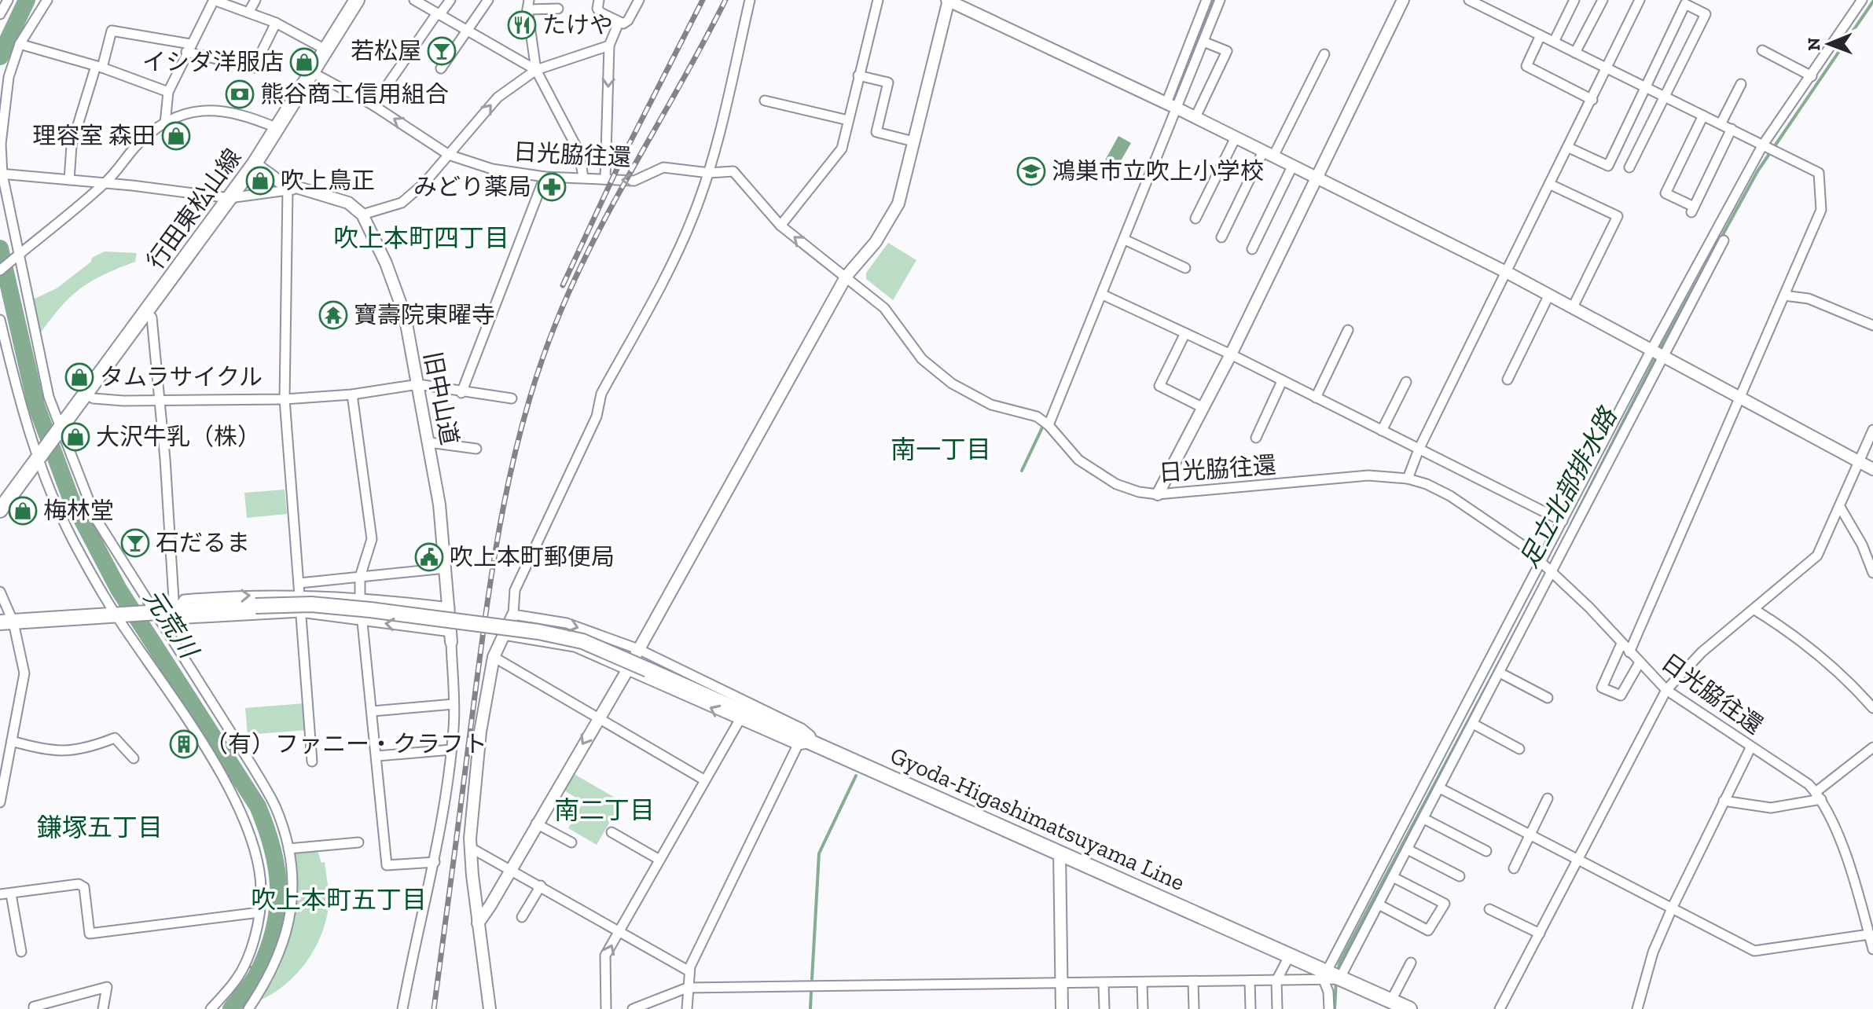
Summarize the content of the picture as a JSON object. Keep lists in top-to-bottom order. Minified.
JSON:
{"streets":{"main road":["行田東松山線","Gyoda-Higashimatsuyama Line"],"street":["日光脇往還","旧中山道"]},"crossings":[["日光脇往還","行田東松山線"]],"districts":["吹上本町四丁目","南一丁目","南二丁目","鎌塚五丁目","吹上本町五丁目"],"water":["足立北部排水路","元荒川"],"places":{"restaurant":["たけや"],"bar":["若松屋","石だるま"],"shop":["イシダ洋服店","理容室 森田","吹上鳥正","タムラサイクル","大沢牛乳（株）","梅林堂"],"bank":["熊谷商工信用組合"],"school or university":["鴻巣市立吹上小学校"],"pharmacy":["みどり薬局"],"temple":["寶壽院東曜寺"],"public building":["吹上本町郵便局"],"building":["（有）ファニー・クラフト"]},"north":"left"}
